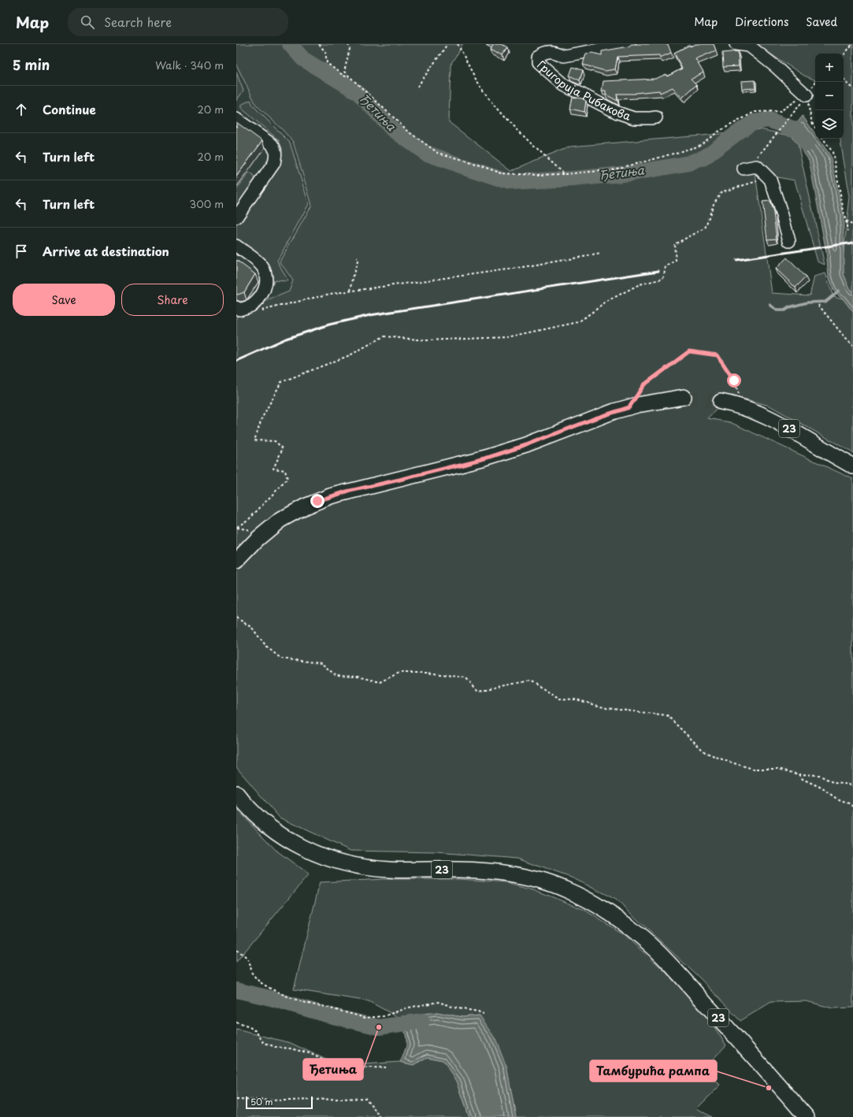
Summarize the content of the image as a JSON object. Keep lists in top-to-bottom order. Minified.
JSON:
{"streets":{"main road":["23"],"street":["Григорија Рибакова"]},"water":["Ђетиња"],"places":["Ђетиња","Тамбурића рампа"],"scale_bar":"50 m","page":{"header":"Map","search":"Search here","nav":["Map","Directions","Saved"],"heading":["5 min","Walk · 340 m"],"map_buttons":["+","−"],"list":[["Continue","20 m"],["Turn left","20 m"],["Turn left","300 m"],"Arrive at destination"],"buttons":["Save","Share"],"scale":"50 m"}}
